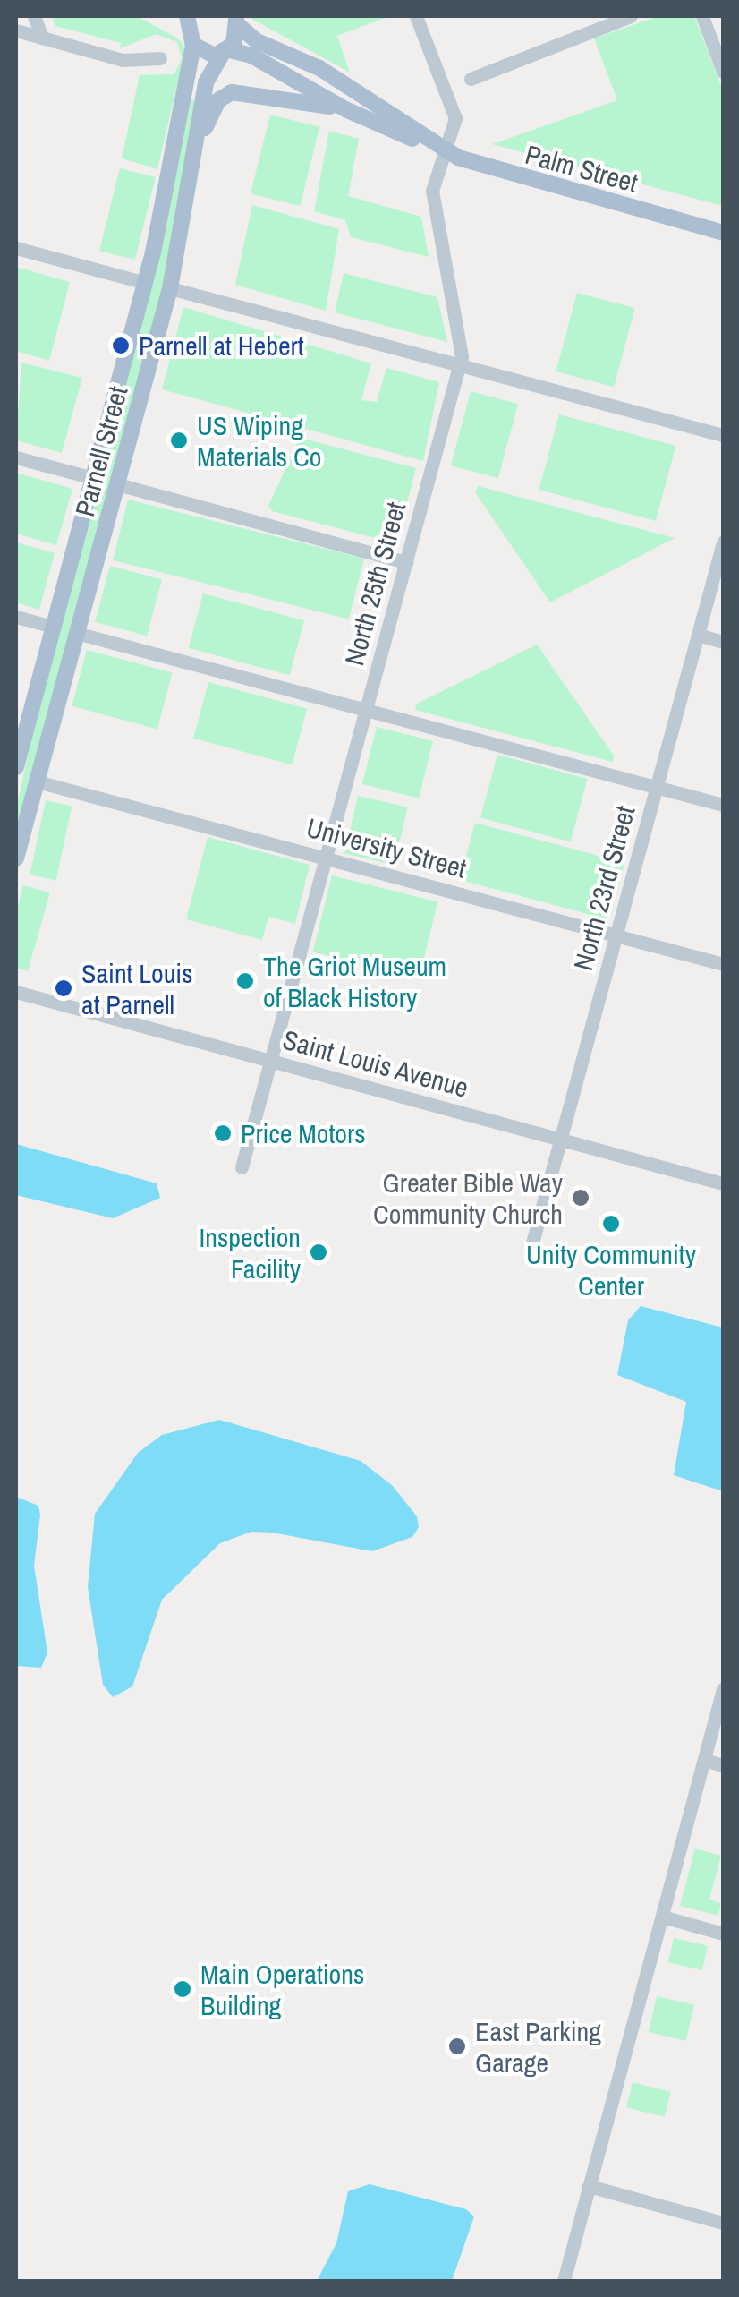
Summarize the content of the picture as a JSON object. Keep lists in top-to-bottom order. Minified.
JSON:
{"streets":{"main road":["Palm Street","Parnell Street"],"street":["North 25th Street","University Street","North 23rd Street","Saint Louis Avenue"]},"crossings":[["Palm Street","North 25th Street"],["Parnell Street","University Street"],["North 25th Street","University Street"],["North 25th Street","Saint Louis Avenue"],["University Street","North 23rd Street"],["North 23rd Street","Saint Louis Avenue"]],"places":["Parnell at Hebert","US Wiping Materials Co","The Griot Museum of Black History","Saint Louis at Parnell","Price Motors","Greater Bible Way Community Church","Unity Community Center","Inspection Facility","Main Operations Building","East Parking Garage"]}
